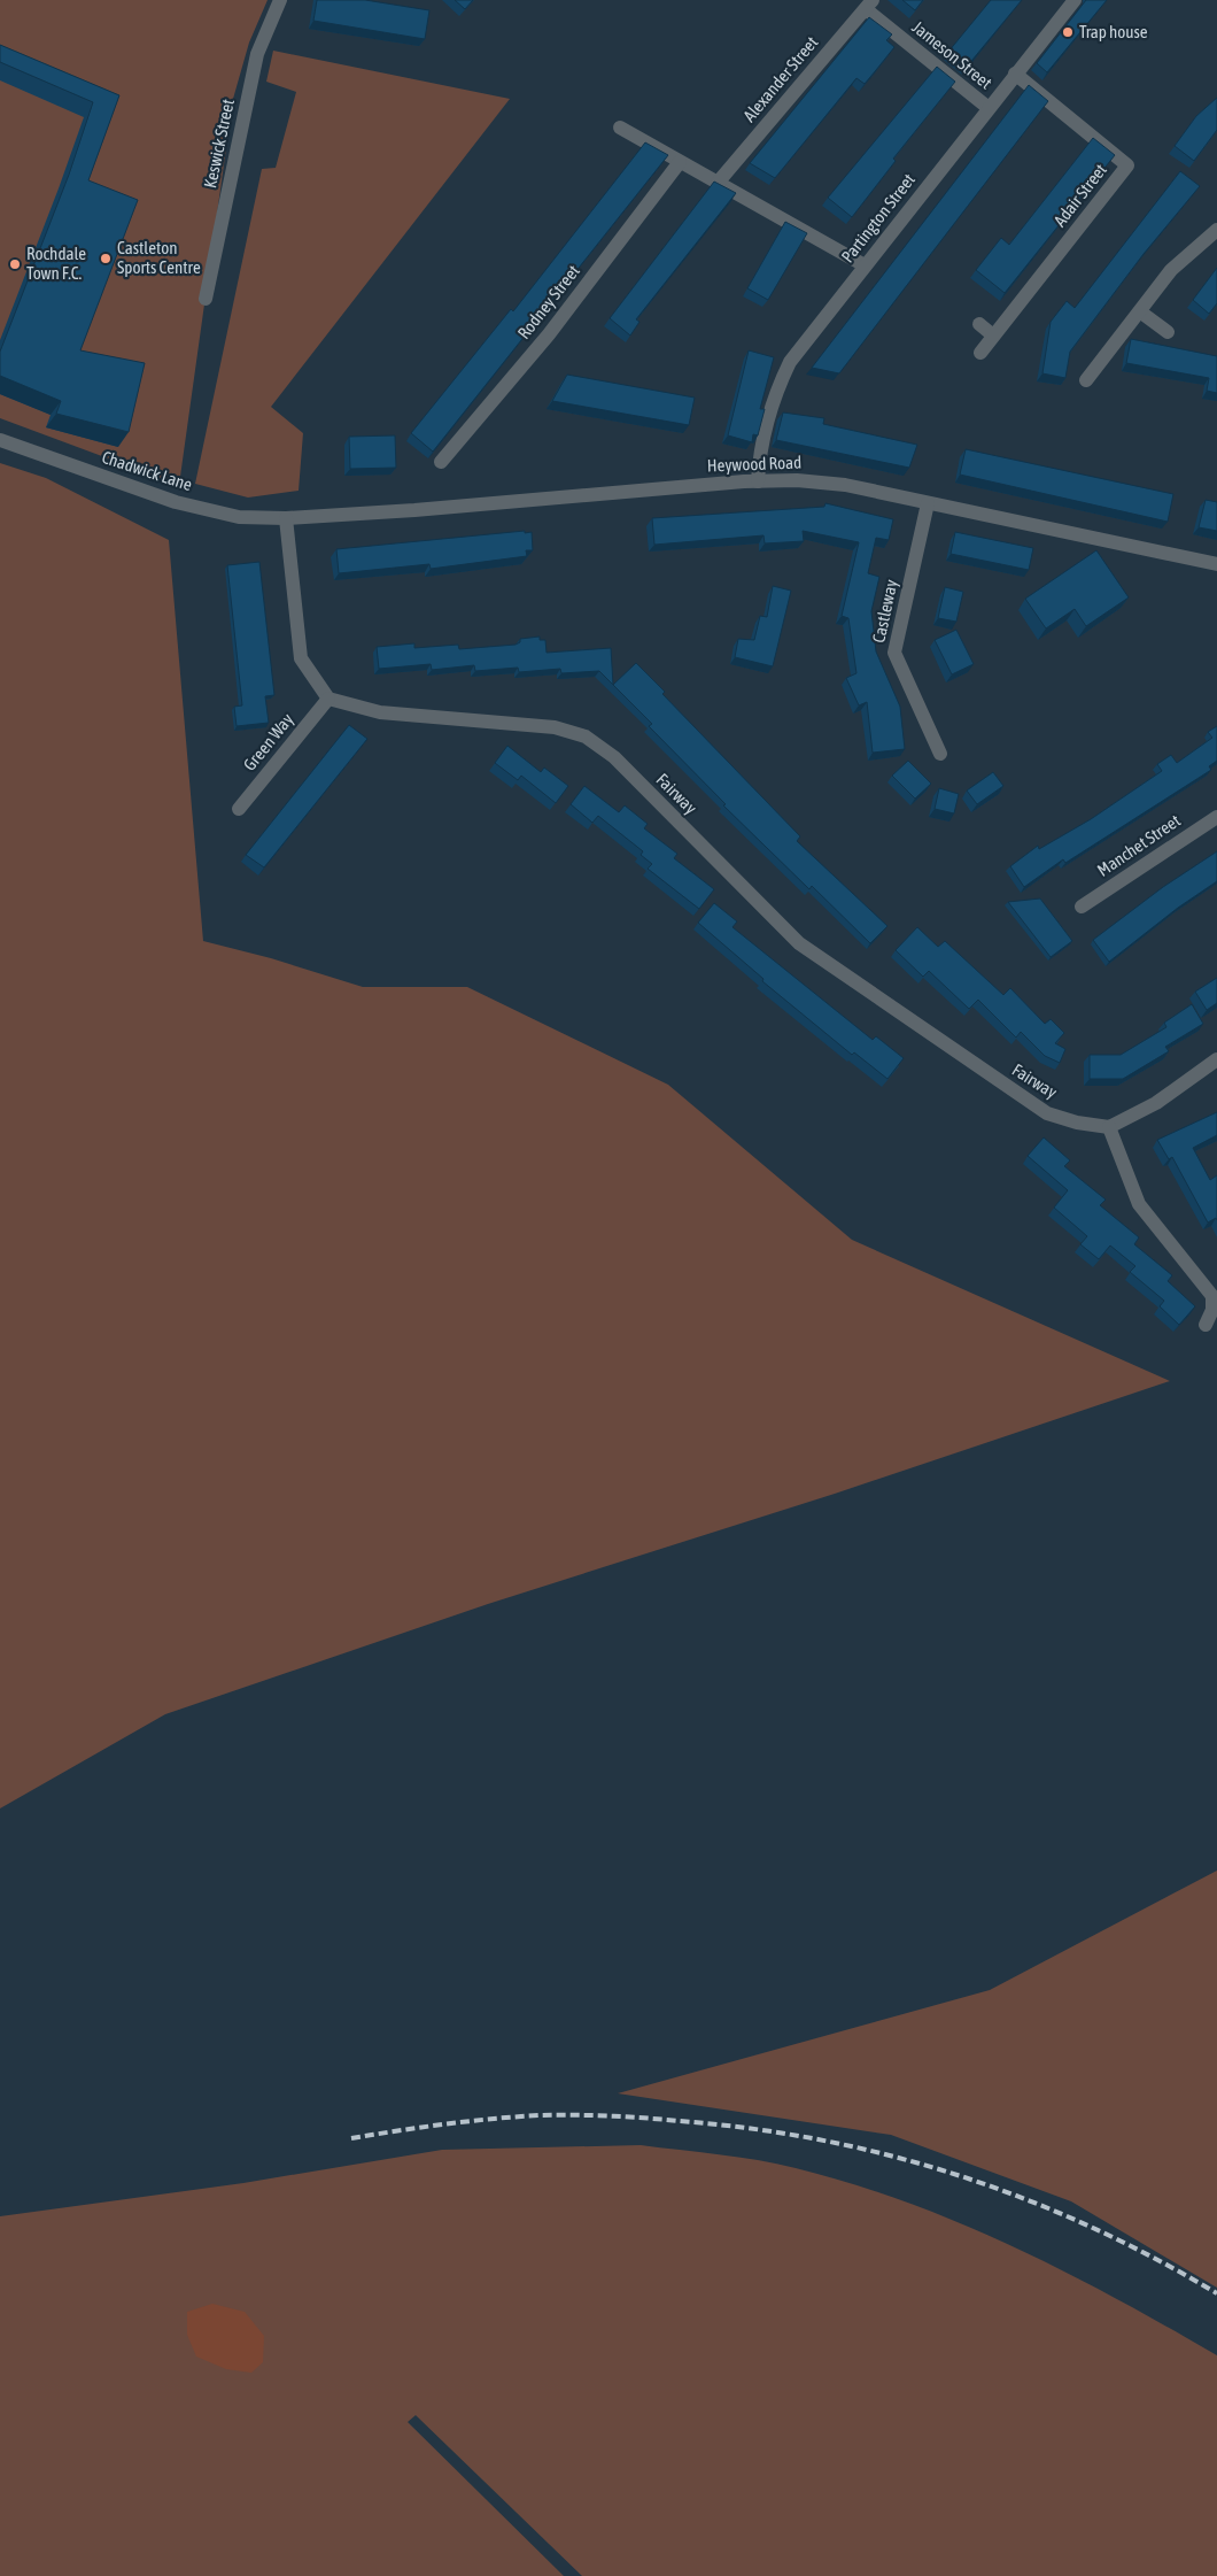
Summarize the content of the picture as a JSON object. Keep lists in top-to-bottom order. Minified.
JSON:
{"streets":{"street":["Jameson Street","Alexander Street","Keswick Street","Adair Street","Partington Street","Rodney Street","Heywood Road","Chadwick Lane","Castleway","Green Way","Fairway","Manchet Street"]},"crossings":[["Jameson Street","Alexander Street"],["Jameson Street","Partington Street"],["Adair Street","Partington Street"],["Partington Street","Heywood Road"],["Heywood Road","Chadwick Lane"],["Heywood Road","Castleway"],["Green Way","Fairway"]],"places":["Trap house","Castleton Sports Centre","Rochdale Town F.C."]}
